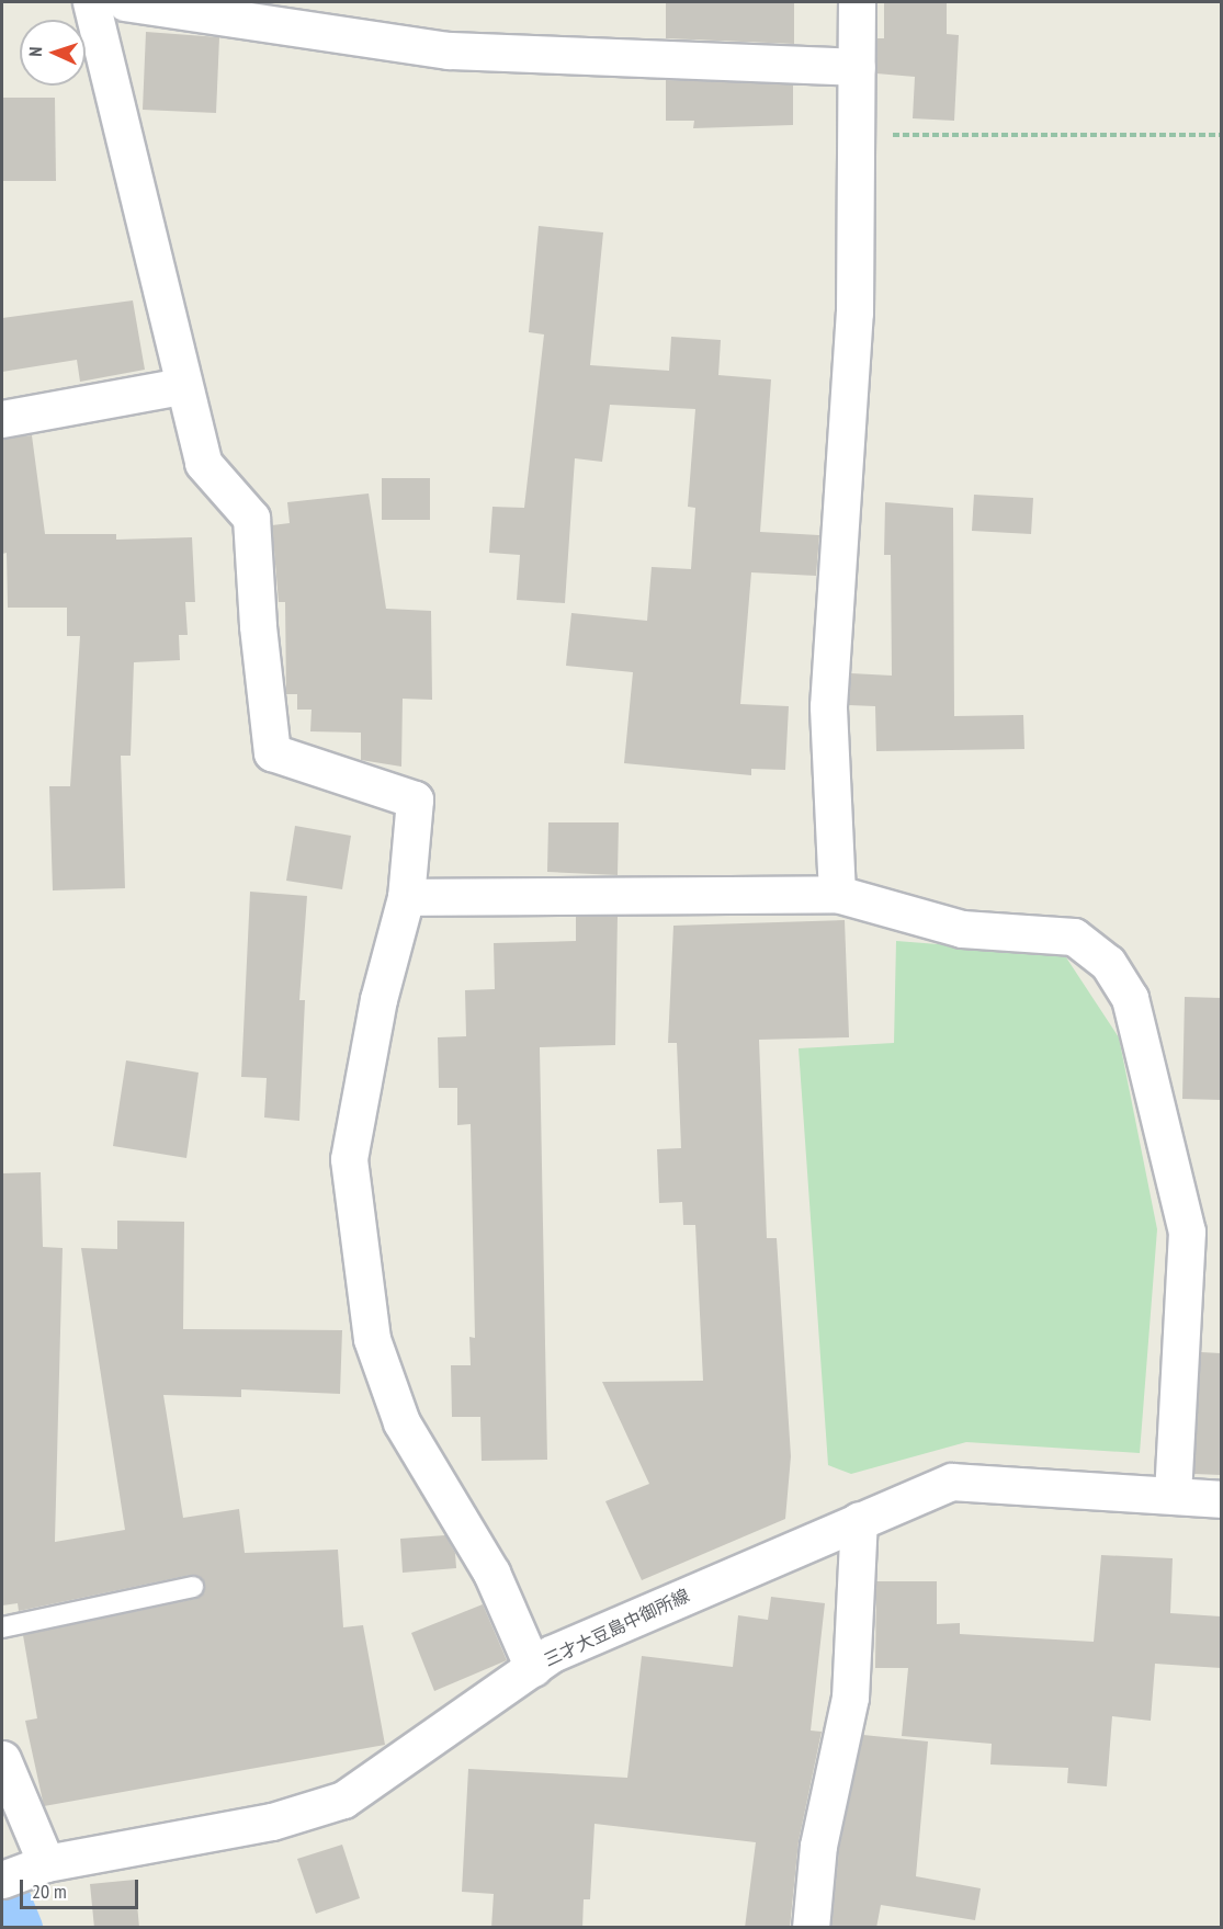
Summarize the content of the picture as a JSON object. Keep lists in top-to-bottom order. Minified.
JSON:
{"streets":{"street":["三才大豆島中御所線"]},"scale_bar":"20 m","north":"left"}
